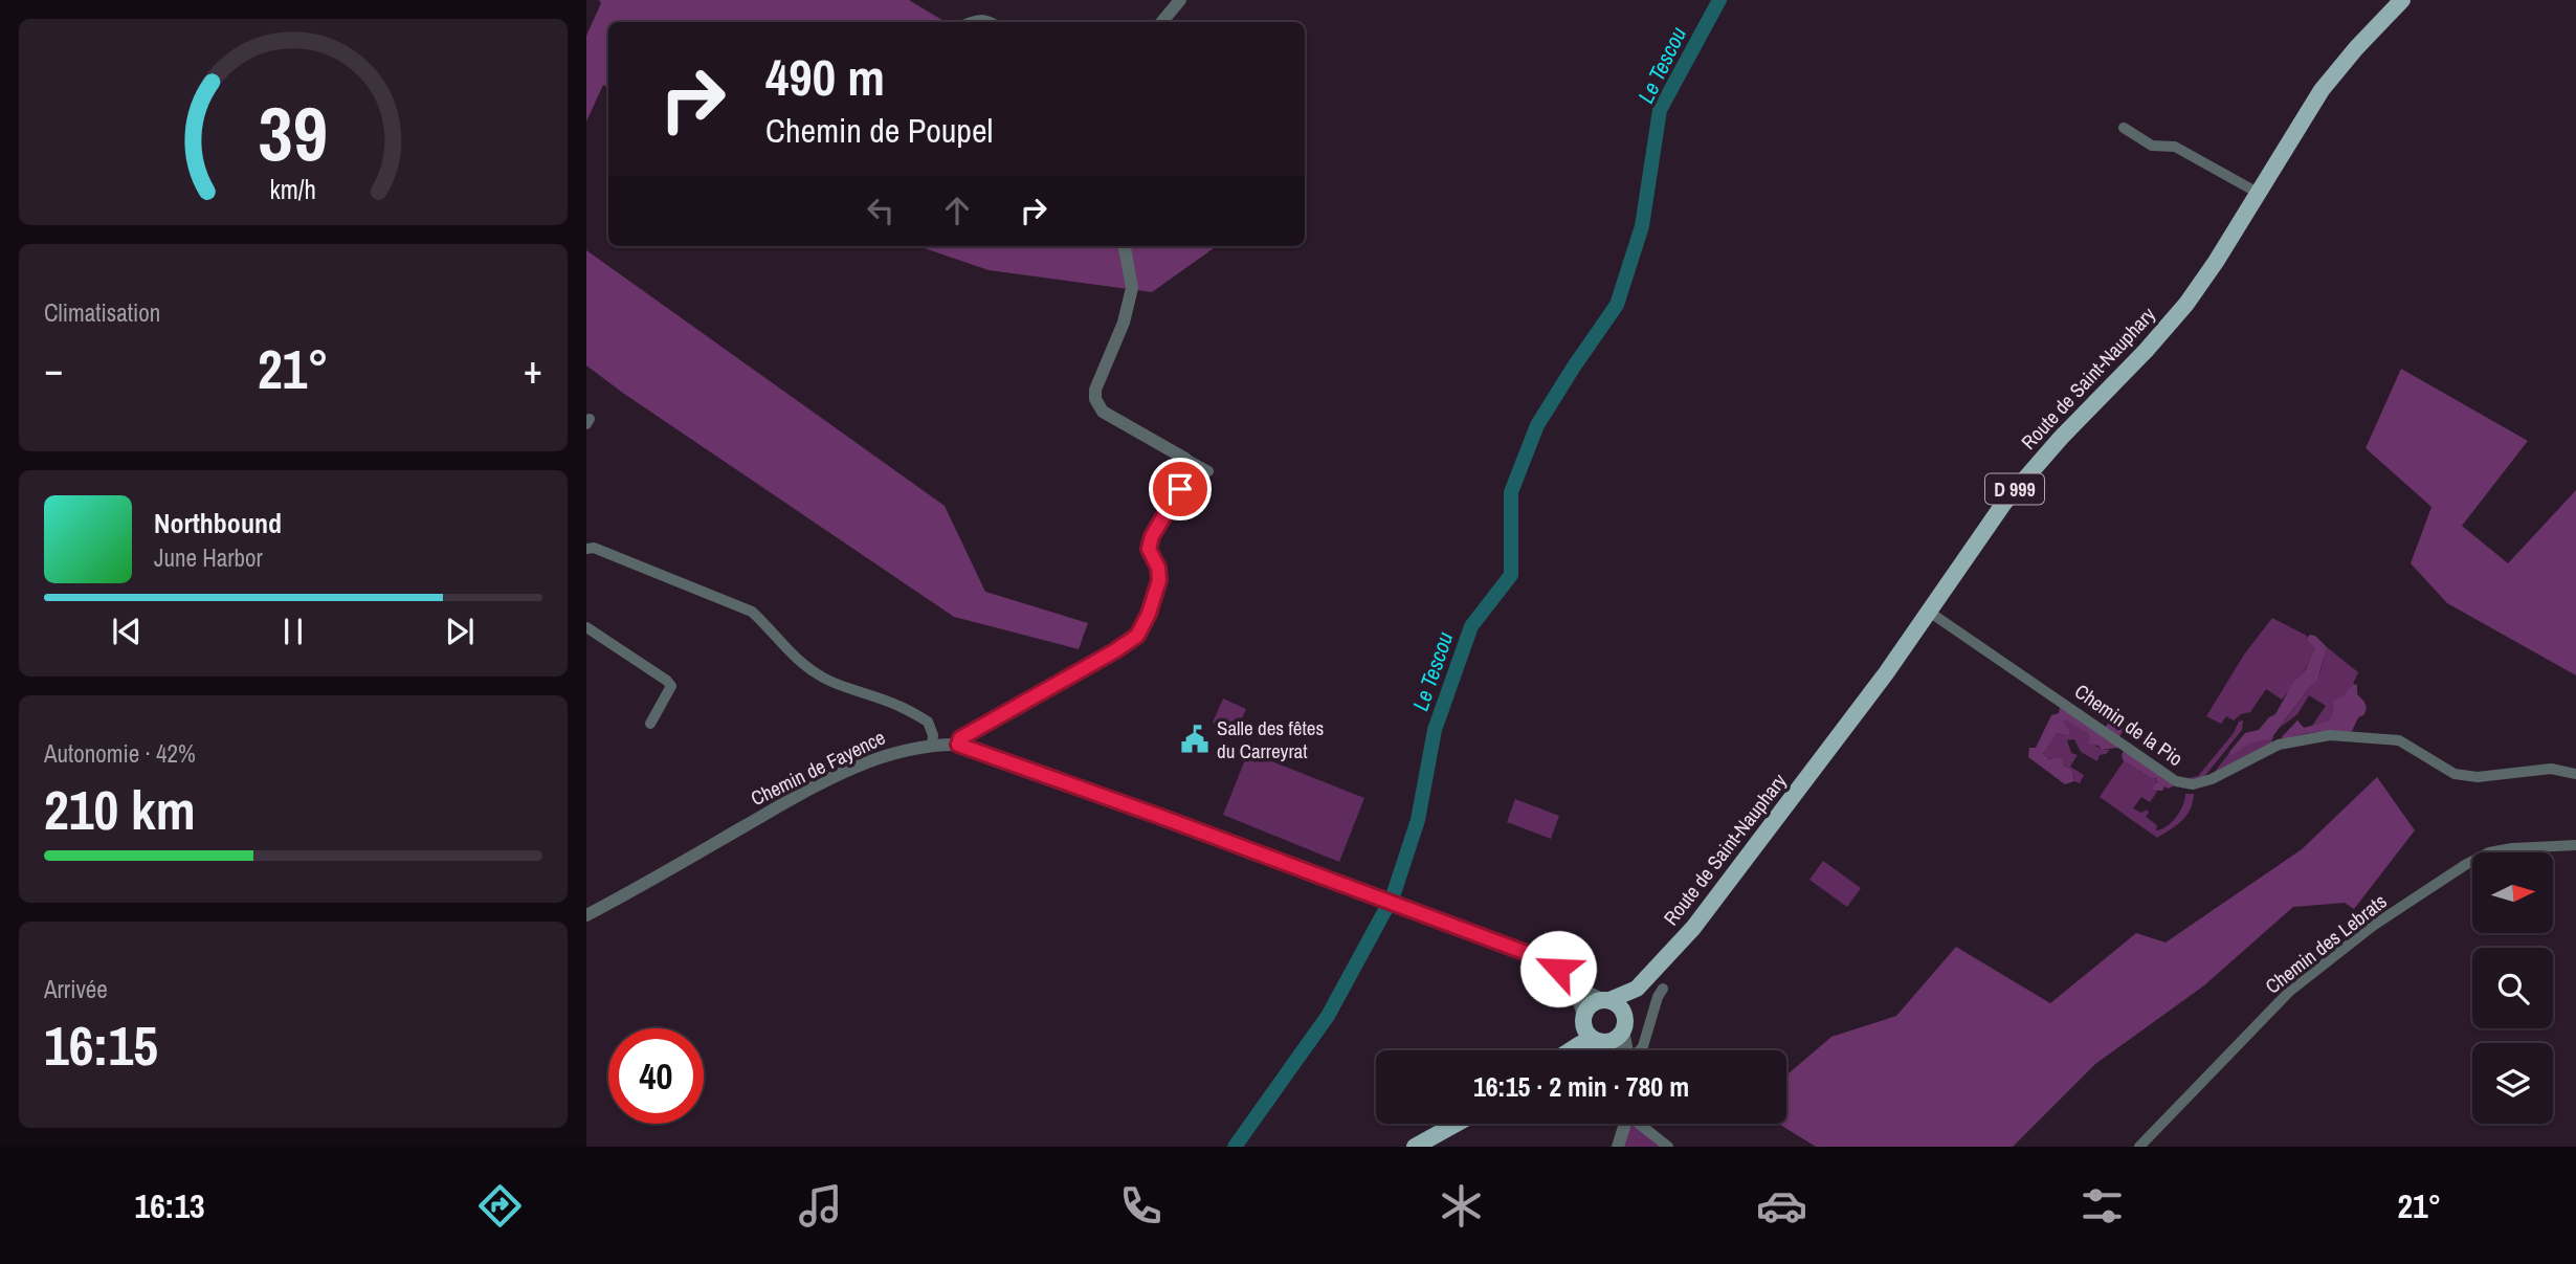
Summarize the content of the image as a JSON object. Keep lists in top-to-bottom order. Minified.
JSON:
{"streets":{"main road":["Route de Saint-Nauphary","D 999"],"street":["Chemin de la Pio","Chemin de Fayence","Chemin des Lebrats"]},"crossings":[["Route de Saint-Nauphary","Chemin de la Pio"],["Route de Saint-Nauphary","Chemin de Fayence"]],"water":["Le Tescou"],"places":{"public building":["Salle des fêtes du Carreyrat"]},"north":"right","page":{"turn":["490 m","Chemin de Poupel"],"tile":["Climatisation",["Autonomie · 42%","210 km"],["Arrivée","16:15"]],"heat":["−","21°","+"],"song":["Northbound","June Harbor"],"limit":"40","trip":"16:15 · 2 min · 780 m","tabs":["16:13","21°"],"gauge":["39","km/h"]}}
